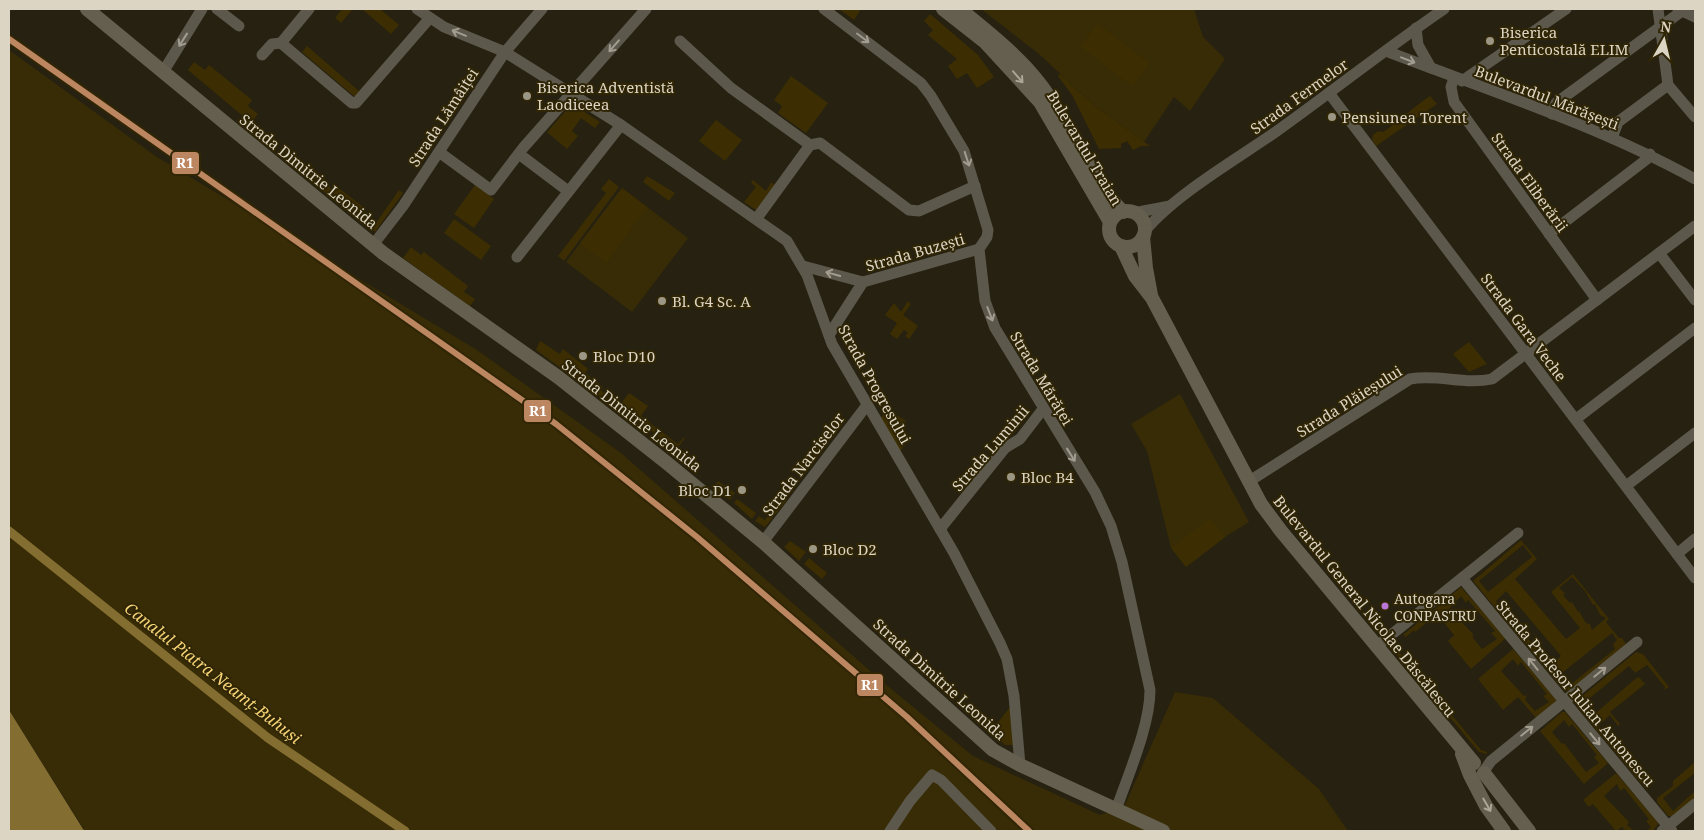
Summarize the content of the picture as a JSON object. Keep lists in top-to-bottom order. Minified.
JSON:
{"streets":{"main road":["Bulevardul Traian","Strada Dimitrie Leonida","Bulevardul General Nicolae Dăscălescu"],"street":["Strada Fermelor","Bulevardul Mărășești","Strada Lămâiței","Strada Eliberării","Strada Buzești","Strada Gara Veche","Strada Mărăței","Strada Progresului","Strada Plăieșului","Strada Luminii","Strada Narciselor","Strada Profesor Iulian Antonescu"]},"crossings":[["Strada Fermelor","Bulevardul Mărășești"],["Strada Fermelor","Bulevardul Traian"],["Strada Fermelor","Strada Gara Veche"],["Strada Fermelor","Bulevardul General Nicolae Dăscălescu"],["Bulevardul Mărășești","Strada Eliberării"],["Strada Lămâiței","Strada Dimitrie Leonida"],["Strada Lămâiței","Strada Progresului"],["Bulevardul Traian","Bulevardul General Nicolae Dăscălescu"],["Strada Dimitrie Leonida","Strada Mărăței"],["Strada Dimitrie Leonida","Strada Progresului"],["Strada Dimitrie Leonida","Strada Narciselor"],["Strada Eliberării","Strada Plăieșului"],["Strada Buzești","Strada Mărăței"],["Strada Buzești","Strada Progresului"],["Strada Gara Veche","Strada Plăieșului"],["Strada Mărăței","Strada Luminii"],["Strada Progresului","Strada Luminii"],["Strada Progresului","Strada Narciselor"],["Strada Plăieșului","Bulevardul General Nicolae Dăscălescu"]],"one_way":["Strada Mărăței"],"water":["Canalul Piatra Neamț-Buhuși"],"places":["Biserica Penticostală ELIM","Biserica Adventistă Laodiceea","Pensiunea Torent","Bl. G4 Sc. A","Bloc D10","Bloc B4","Bloc D1","Bloc D2","Autogara CONPASTRU"],"lines":["transit line R1"],"north":"top"}
